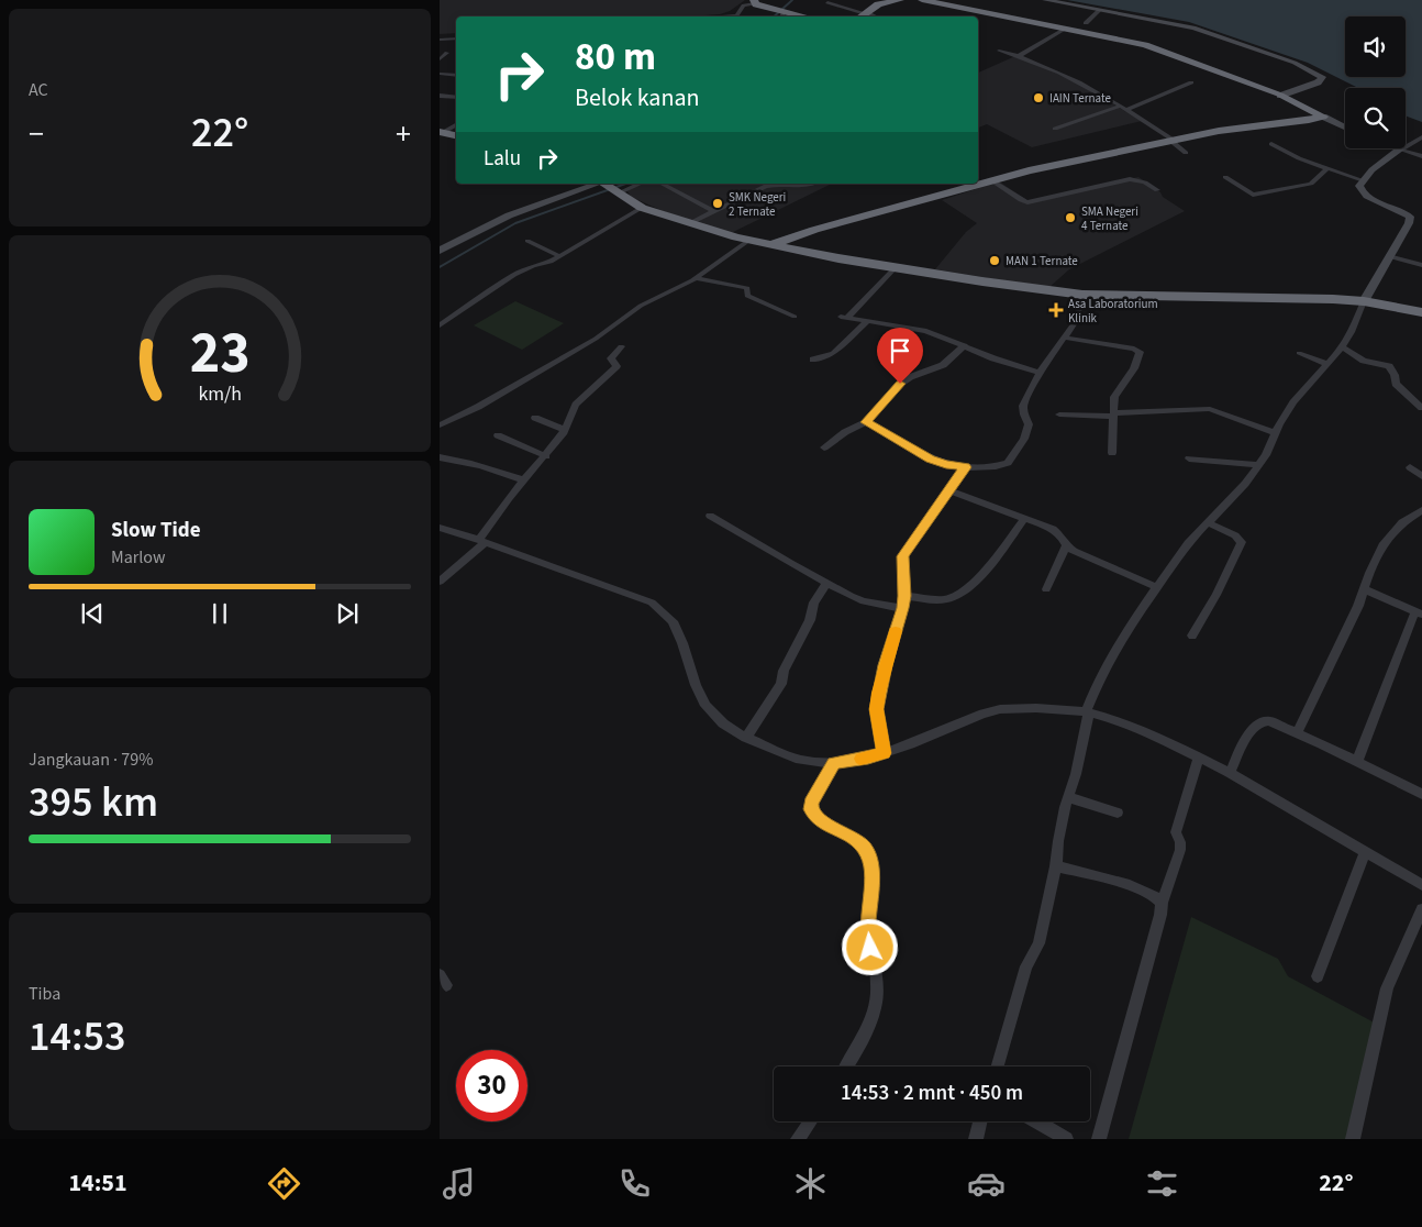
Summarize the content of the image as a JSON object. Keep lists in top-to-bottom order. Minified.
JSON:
{"places":{"other":["IAIN Ternate","SMK Negeri 2 Ternate","SMA Negeri 4 Ternate","MAN 1 Ternate"],"health":["Asa Laboratorium Klinik"]},"page":{"tile":["AC",["Jangkauan · 79%","395 km"],["Tiba","14:53"]],"turn":["80 m","Belok kanan"],"heat":["−","22°","+"],"then":"Lalu","song":["Slow Tide","Marlow"],"limit":"30","trip":"14:53 · 2 mnt · 450 m","tabs":["14:51","22°"],"gauge":["23","km/h"]}}
